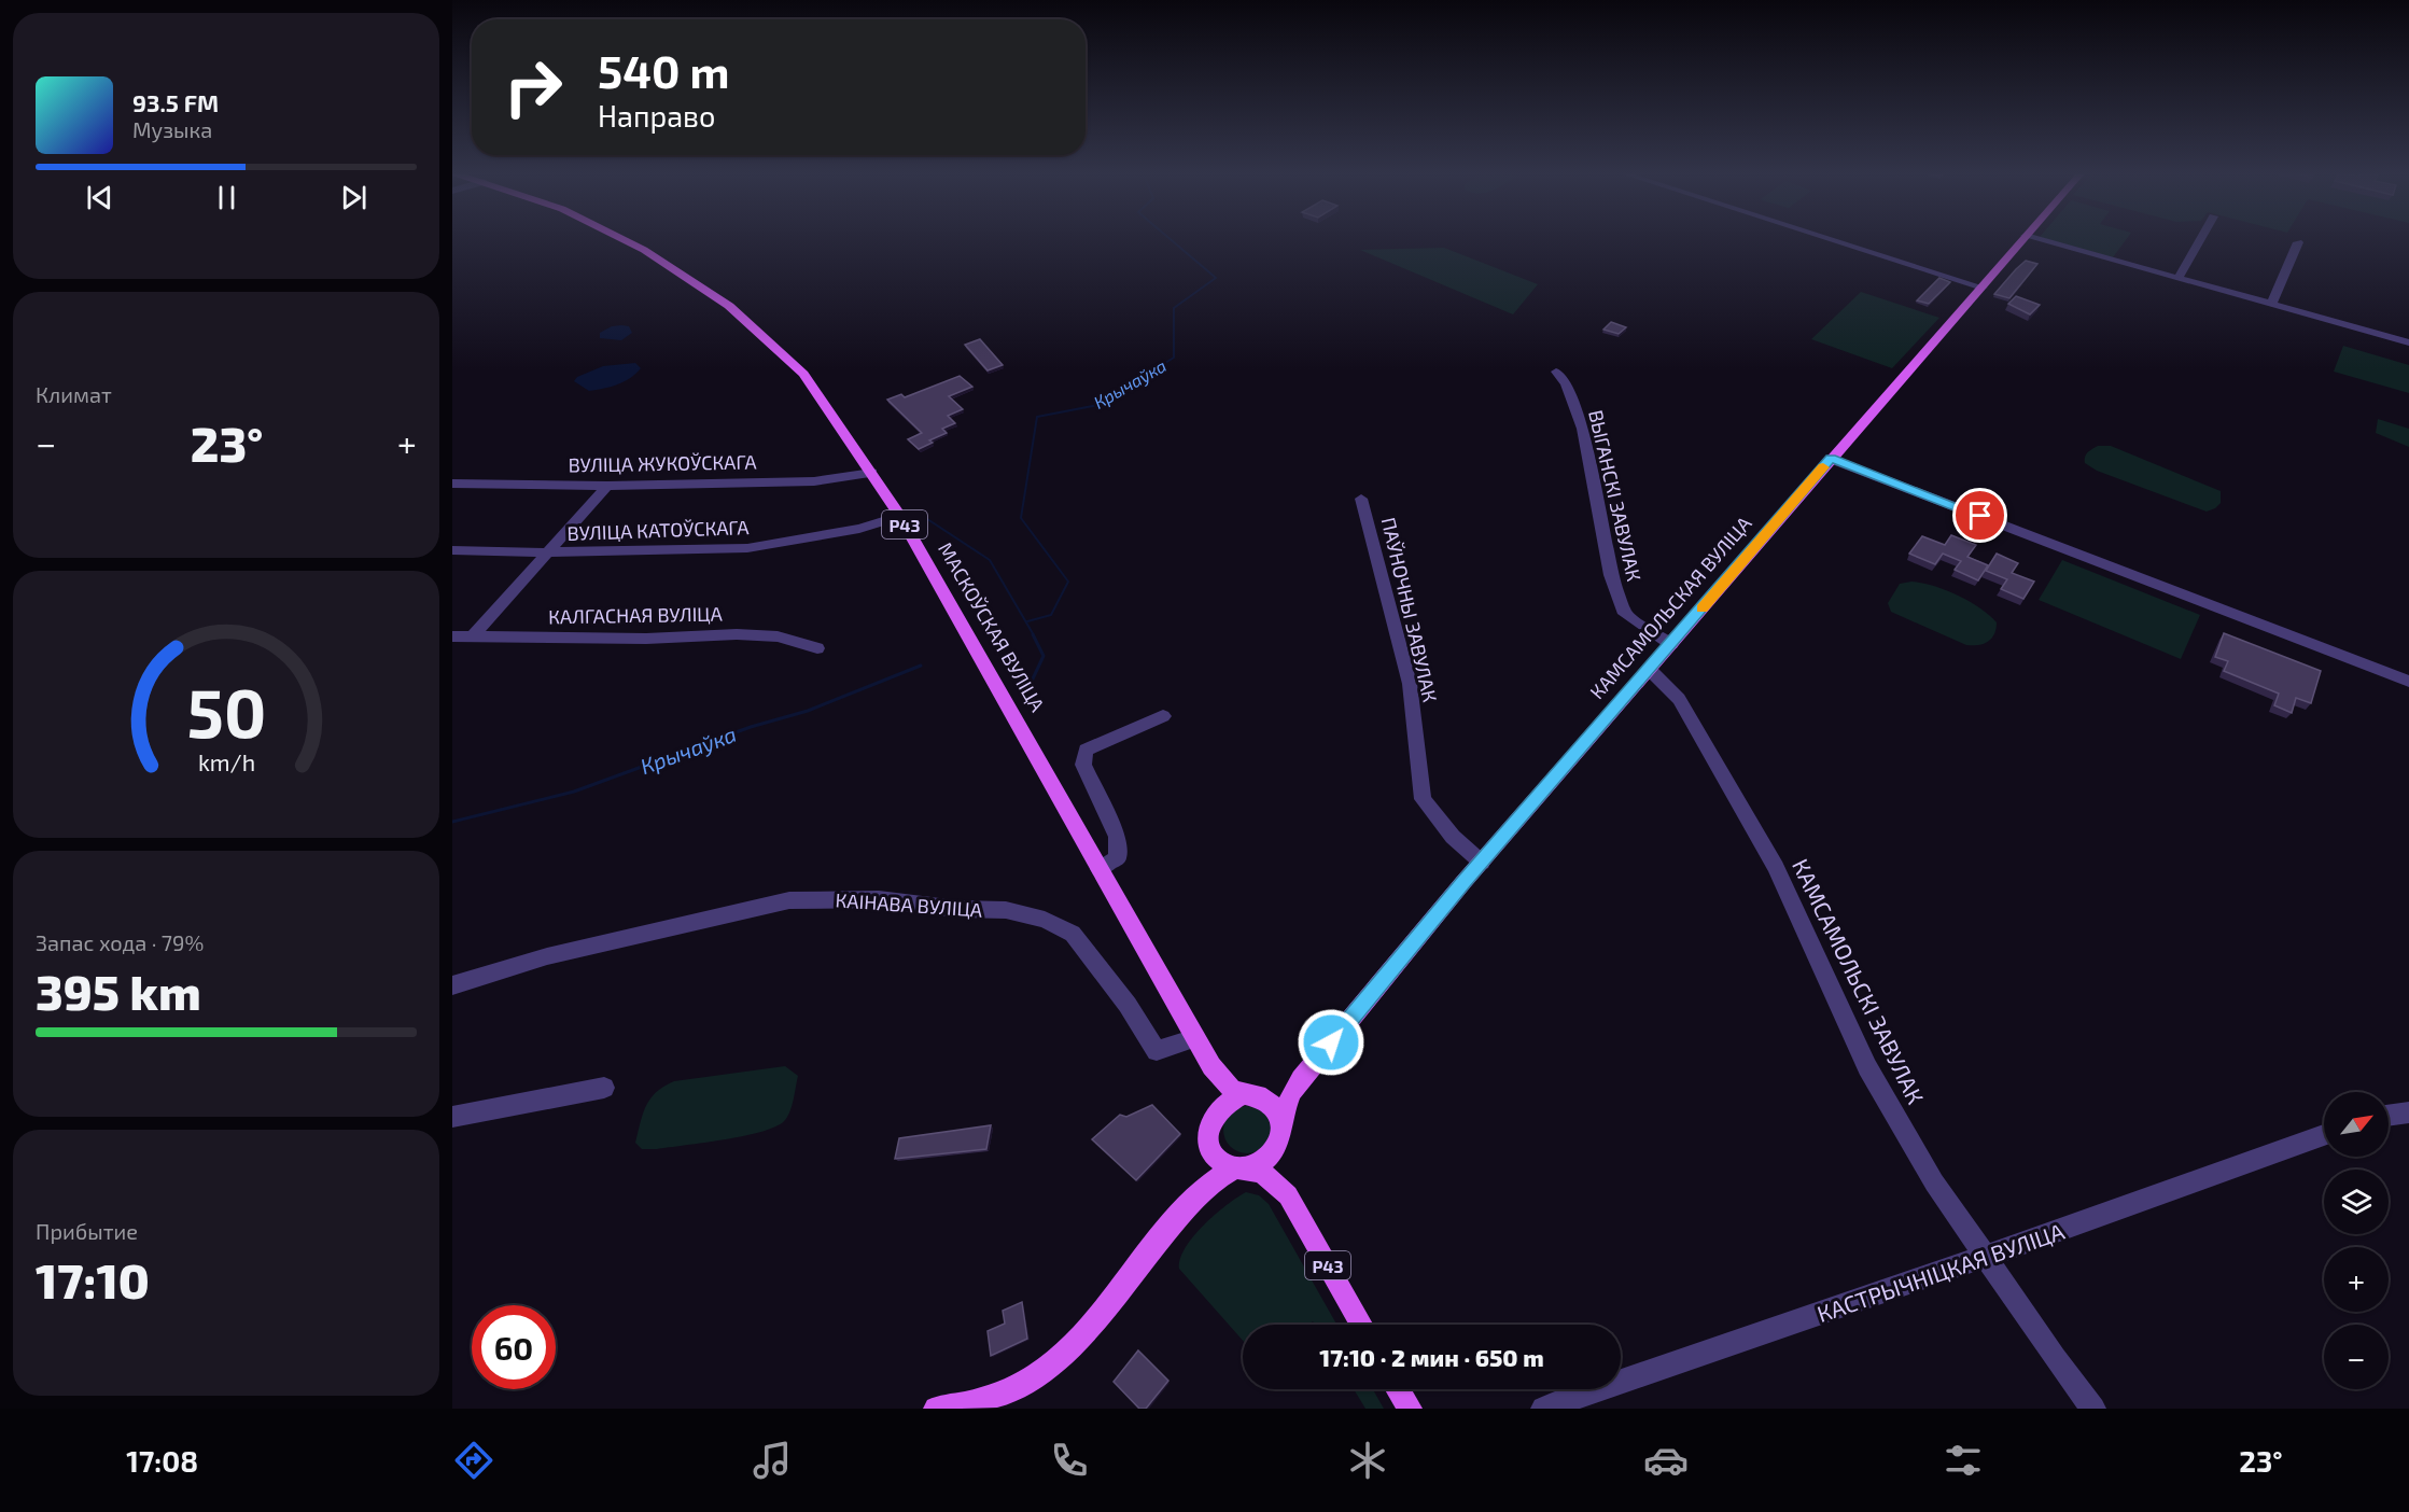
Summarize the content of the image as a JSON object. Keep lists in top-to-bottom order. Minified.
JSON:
{"streets":{"main road":["Р43","КАМСАМОЛЬСКАЯ ВУЛІЦА","МАСКОЎСКАЯ ВУЛІЦА"],"street":["ВУЛІЦА ЖУКОЎСКАГА","ВЫГАНСКІ ЗАВУЛАК","ВУЛІЦА КАТОЎСКАГА","ПАЎНОЧНЫ ЗАВУЛАК","КАЛГАСНАЯ ВУЛІЦА","КАІНАВА ВУЛІЦА","КАМСАМОЛЬСКІ ЗАВУЛАК","КАСТРЫЧНІЦКАЯ ВУЛІЦА"]},"crossings":[["ВУЛІЦА ЖУКОЎСКАГА","МАСКОЎСКАЯ ВУЛІЦА"],["ВЫГАНСКІ ЗАВУЛАК","КАМСАМОЛЬСКАЯ ВУЛІЦА"],["Р43","КАМСАМОЛЬСКАЯ ВУЛІЦА"],["Р43","МАСКОЎСКАЯ ВУЛІЦА"],["ВУЛІЦА КАТОЎСКАГА","МАСКОЎСКАЯ ВУЛІЦА"],["КАМСАМОЛЬСКАЯ ВУЛІЦА","ПАЎНОЧНЫ ЗАВУЛАК"],["КАМСАМОЛЬСКАЯ ВУЛІЦА","МАСКОЎСКАЯ ВУЛІЦА"],["КАМСАМОЛЬСКАЯ ВУЛІЦА","КАМСАМОЛЬСКІ ЗАВУЛАК"],["МАСКОЎСКАЯ ВУЛІЦА","КАІНАВА ВУЛІЦА"],["КАМСАМОЛЬСКІ ЗАВУЛАК","КАСТРЫЧНІЦКАЯ ВУЛІЦА"]],"water":["Крычаўка"],"north":"top right","page":{"turn":["540 m","Направо"],"song":["93.5 FM","Музыка"],"tile":["Климат",["Запас хода · 79%","395 km"],["Прибытие","17:10"]],"heat":["−","23°","+"],"map_buttons":["+","−"],"limit":"60","trip":"17:10 · 2 мин · 650 m","tabs":["17:08","23°"],"gauge":["50","km/h"]}}
